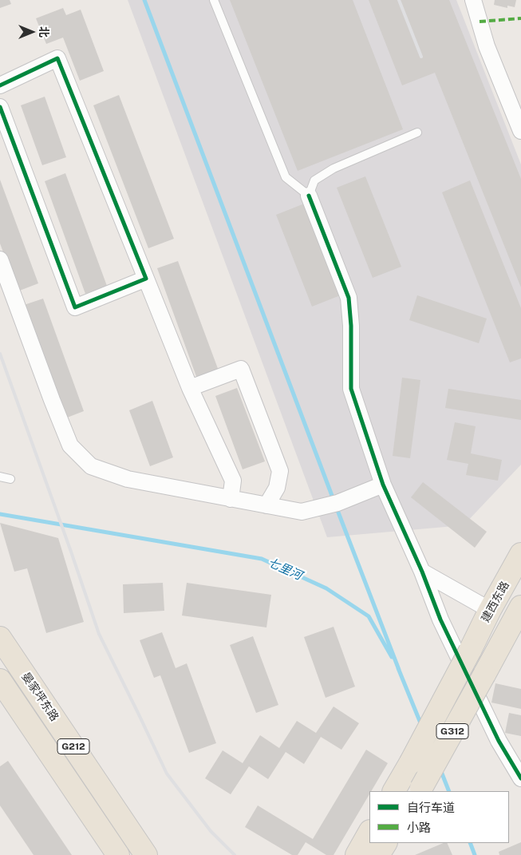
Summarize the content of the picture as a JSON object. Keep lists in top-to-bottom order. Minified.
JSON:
{"streets":{"highway":["建西东路","晏家坪东路","G312","G212"]},"water":["七里河"],"legend":["自行车道","小路"],"north":"right"}
